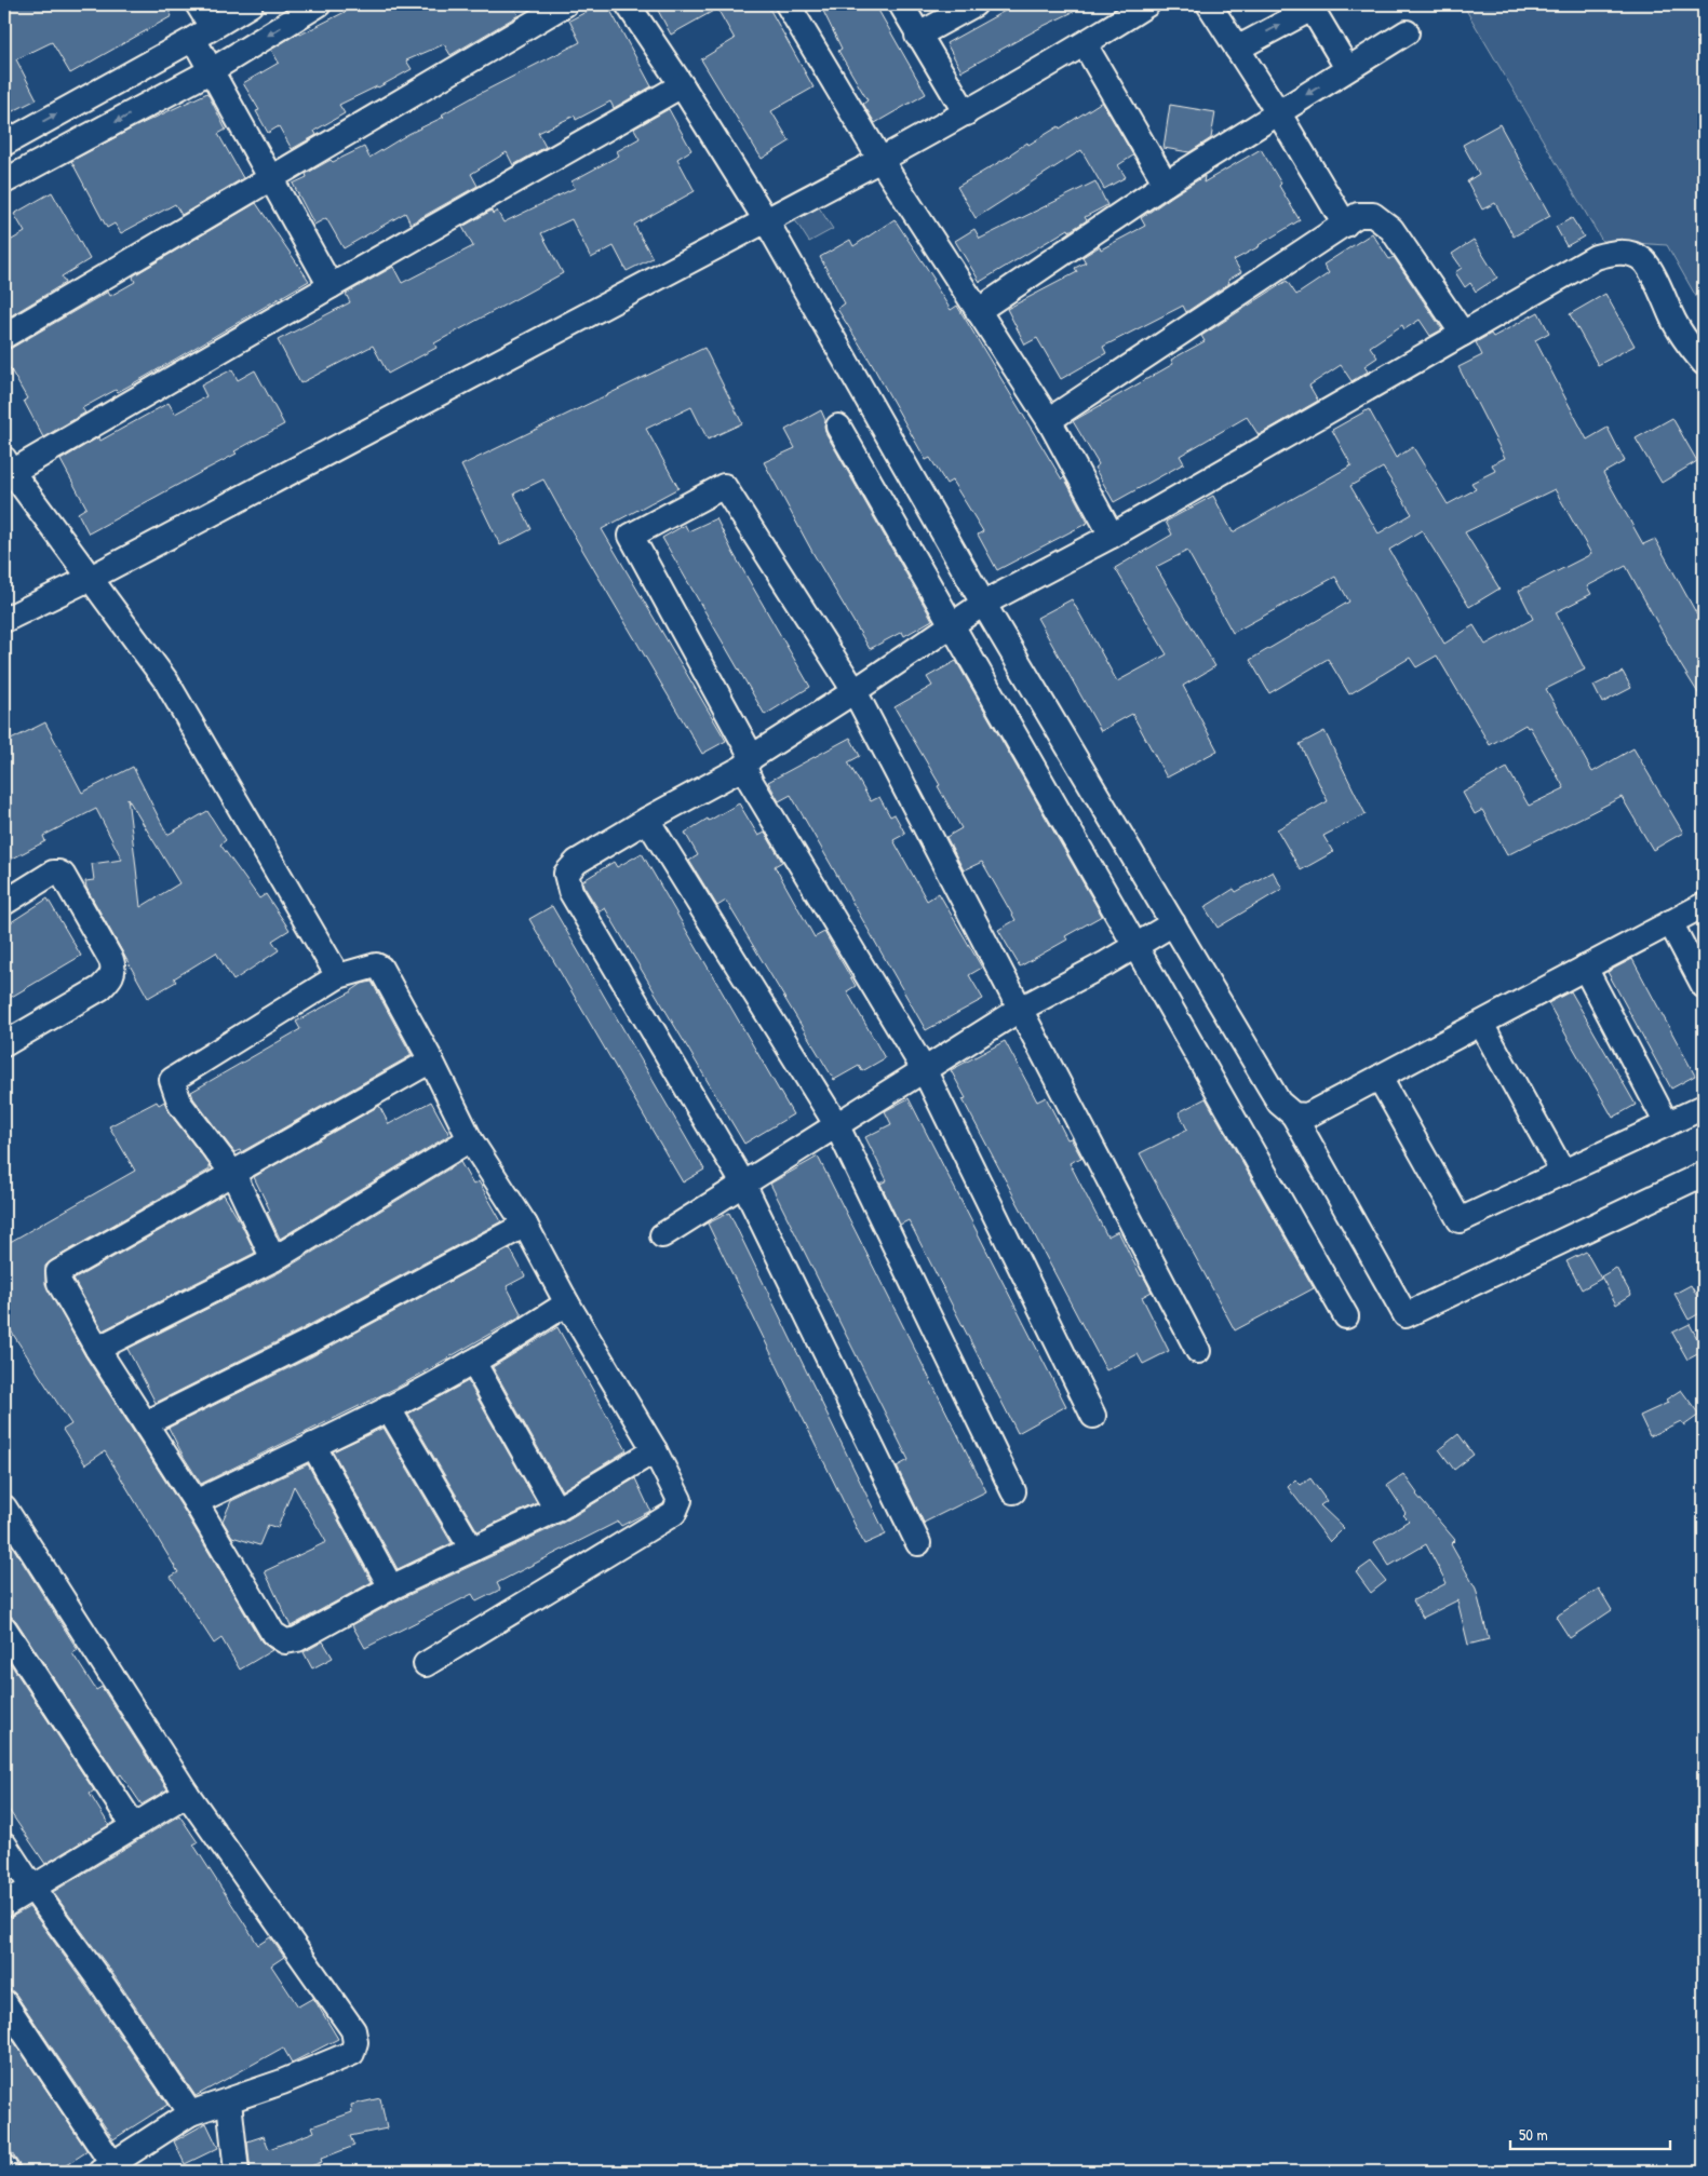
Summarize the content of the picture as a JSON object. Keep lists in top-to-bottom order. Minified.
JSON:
{"scale_bar":"50 m"}
